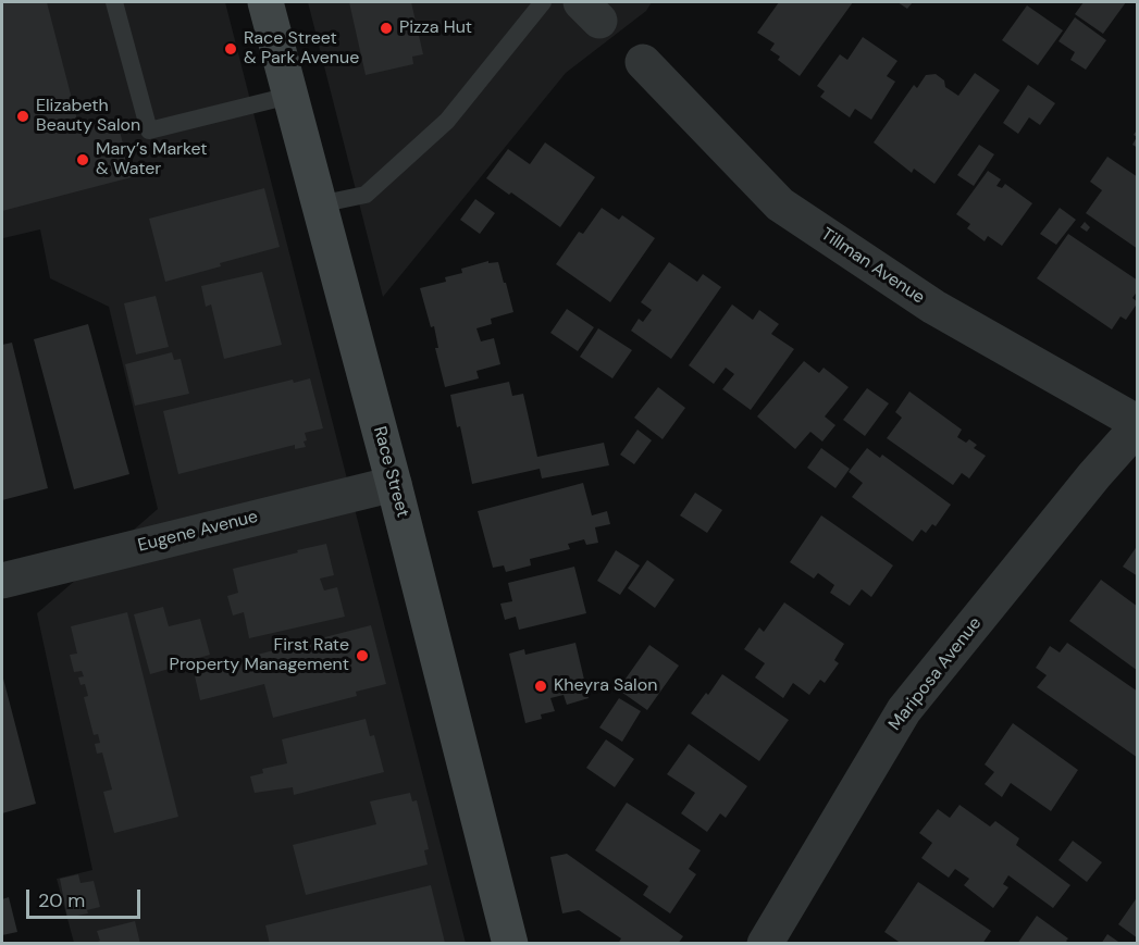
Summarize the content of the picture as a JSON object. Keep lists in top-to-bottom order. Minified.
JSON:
{"streets":{"main road":["Race Street"],"street":["Tillman Avenue","Eugene Avenue","Mariposa Avenue"]},"crossings":[["Tillman Avenue","Mariposa Avenue"],["Race Street","Eugene Avenue"]],"places":["Pizza Hut","Race Street & Park Avenue","Elizabeth Beauty Salon","Mary’s Market & Water","First Rate Property Management","Kheyra Salon"],"scale_bar":"20 m"}
